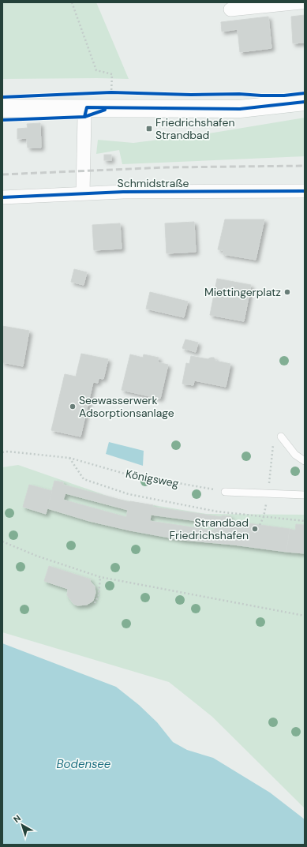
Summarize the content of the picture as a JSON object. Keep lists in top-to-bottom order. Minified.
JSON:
{"streets":{"street":["Schmidstraße"],"path":["Königsweg"]},"water":["Bodensee"],"places":{"transit":["Friedrichshafen Strandbad"],"other":["Miettingerplatz","Seewasserwerk Adsorptionsanlage","Strandbad Friedrichshafen"]},"north":"top left"}
